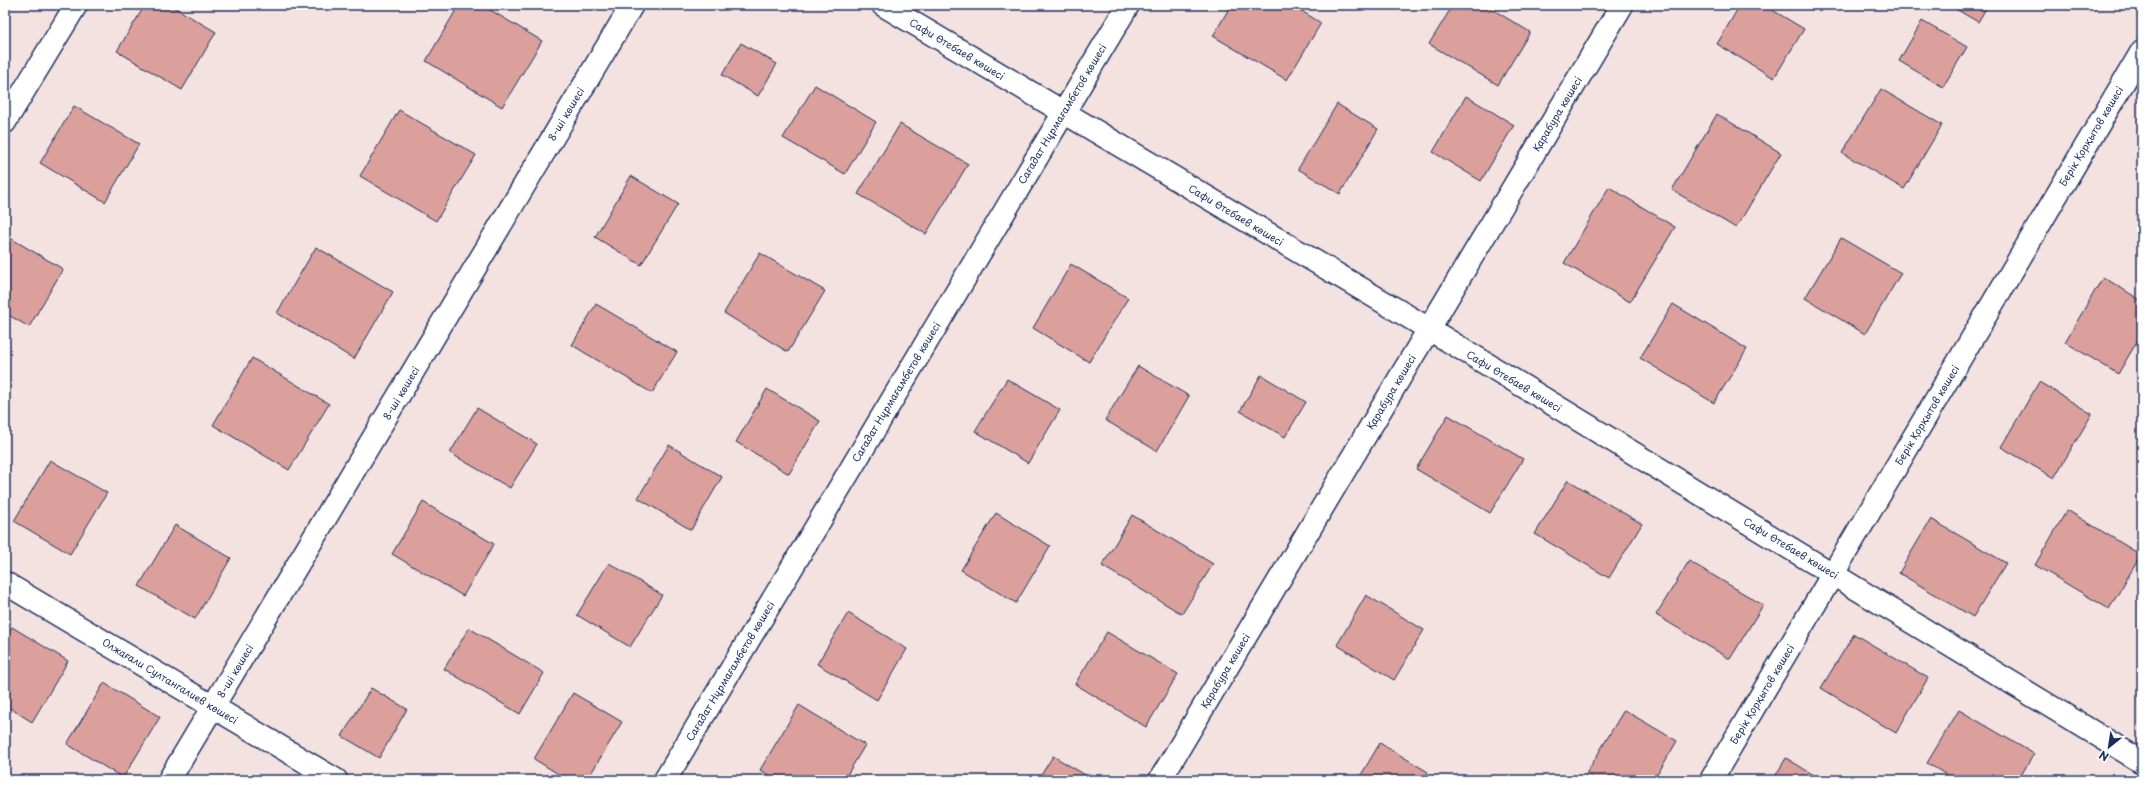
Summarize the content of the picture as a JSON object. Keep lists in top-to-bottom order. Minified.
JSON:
{"streets":{"street":["Сафи Өтебаев көшесі","8-шi көшесi","Сағадат Нұрмағамбетов көшесі","Қарабура көшесі","Берік Қорқытов көшесі","Олжағали Султангалиев көшесі"]},"crossings":[["Сафи Өтебаев көшесі","Сағадат Нұрмағамбетов көшесі"],["Сафи Өтебаев көшесі","Қарабура көшесі"],["Сафи Өтебаев көшесі","Берік Қорқытов көшесі"],["8-шi көшесi","Олжағали Султангалиев көшесі"]],"north":"bottom left"}
